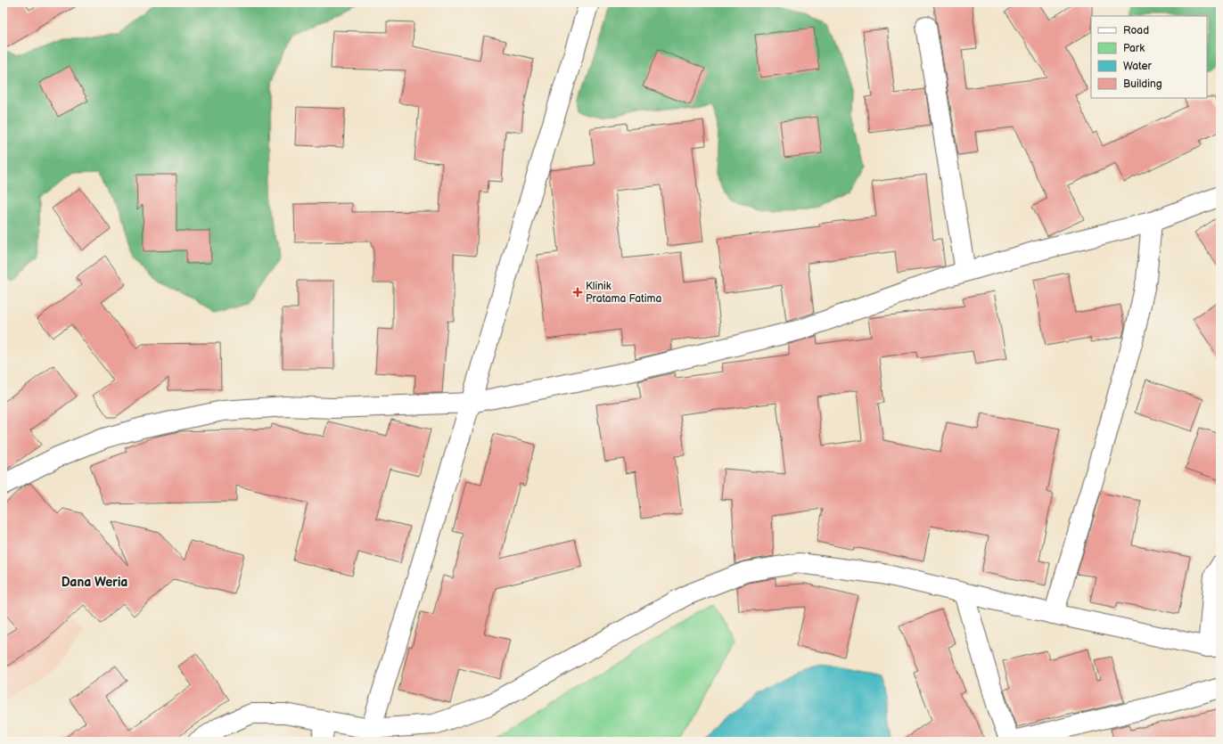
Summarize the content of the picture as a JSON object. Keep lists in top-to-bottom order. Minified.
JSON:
{"districts":["Dana Weria"],"places":{"health":["Klinik Pratama Fatima"]},"legend":["Road","Park","Water","Building"]}
